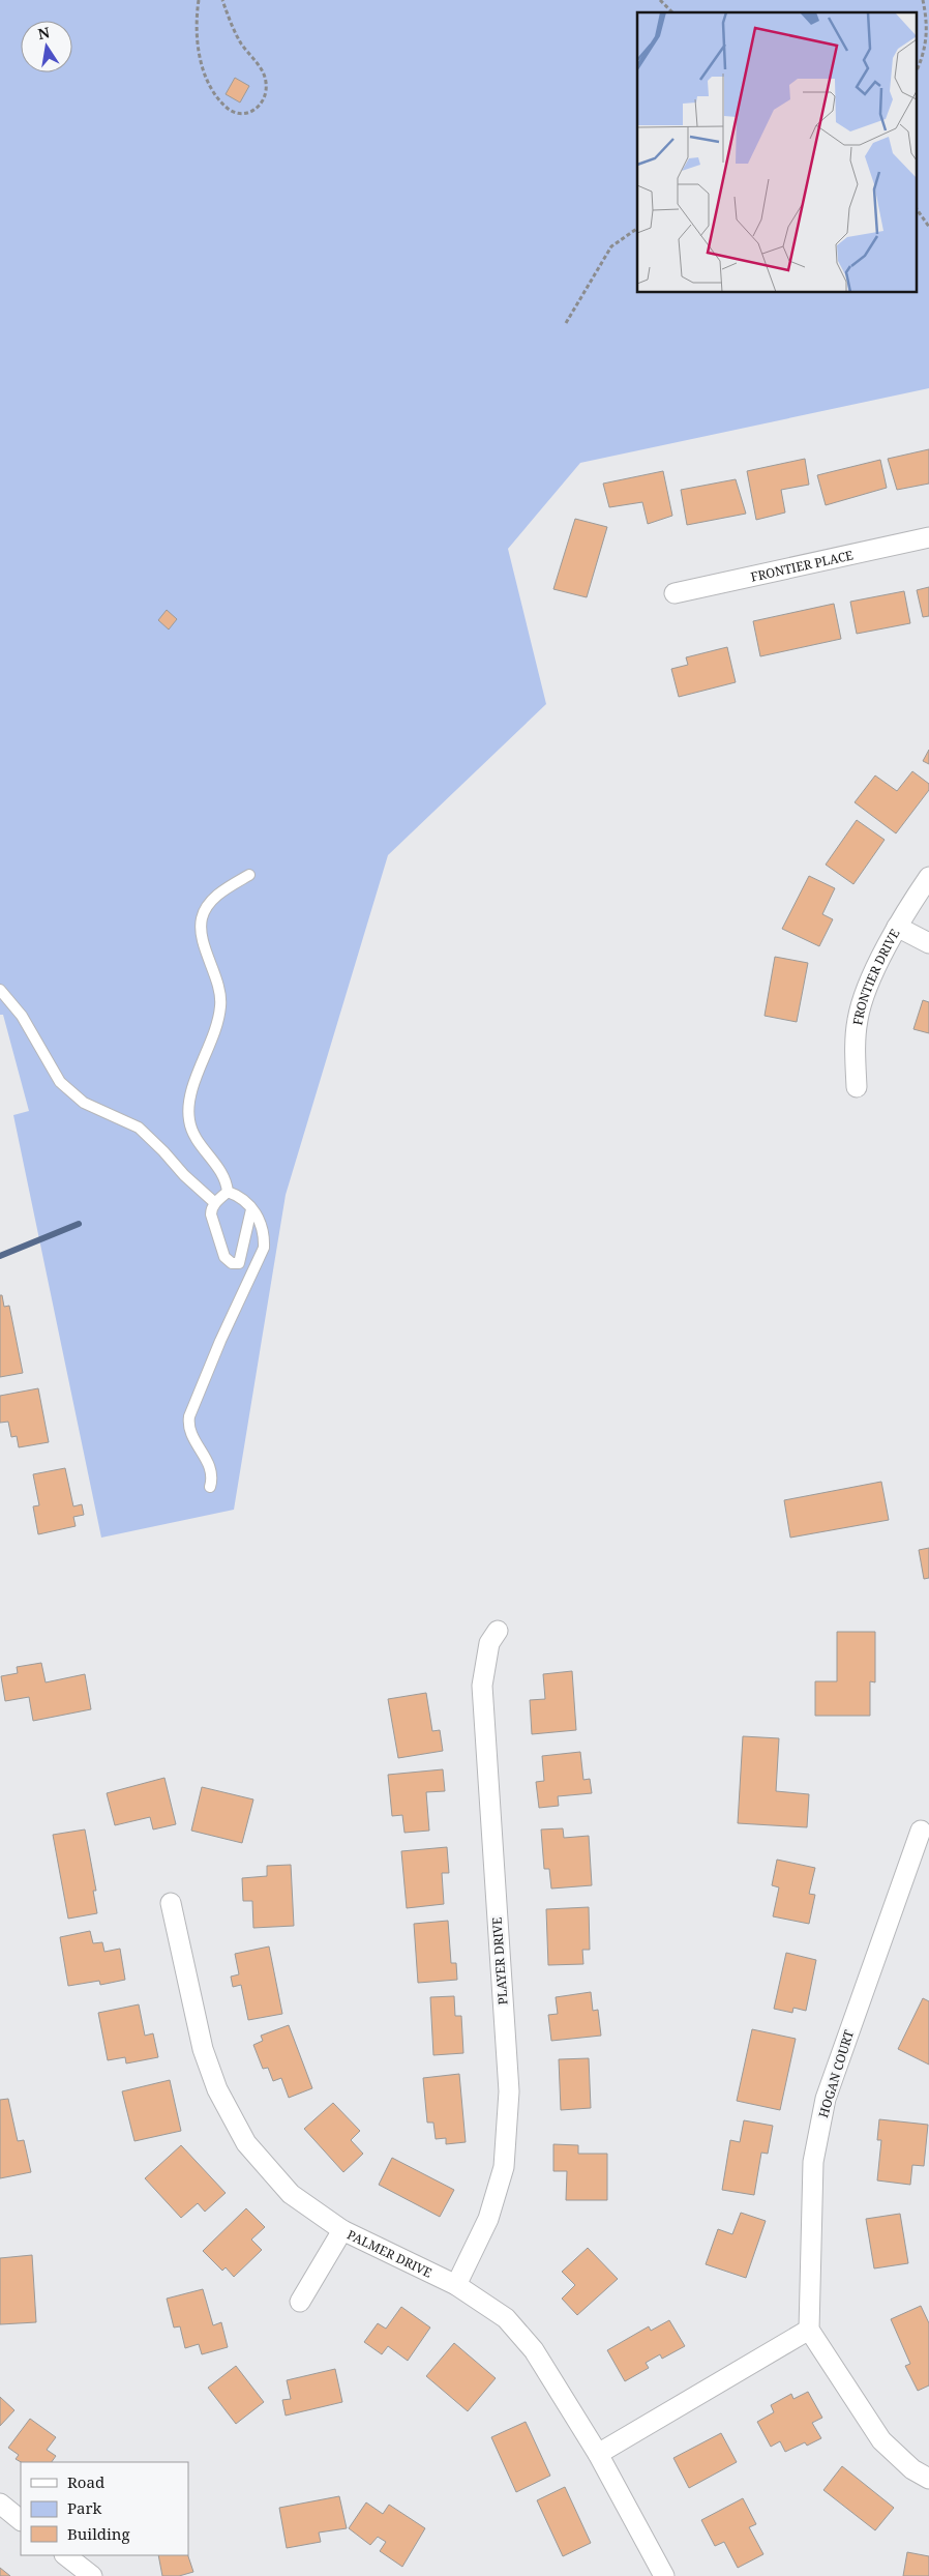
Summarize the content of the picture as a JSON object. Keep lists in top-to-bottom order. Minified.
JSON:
{"streets":{"street":["FRONTIER PLACE","FRONTIER DRIVE","PLAYER DRIVE","HOGAN COURT","PALMER DRIVE"]},"crossings":[["PLAYER DRIVE","PALMER DRIVE"]],"legend":["Road","Park","Building"],"north":"top"}
